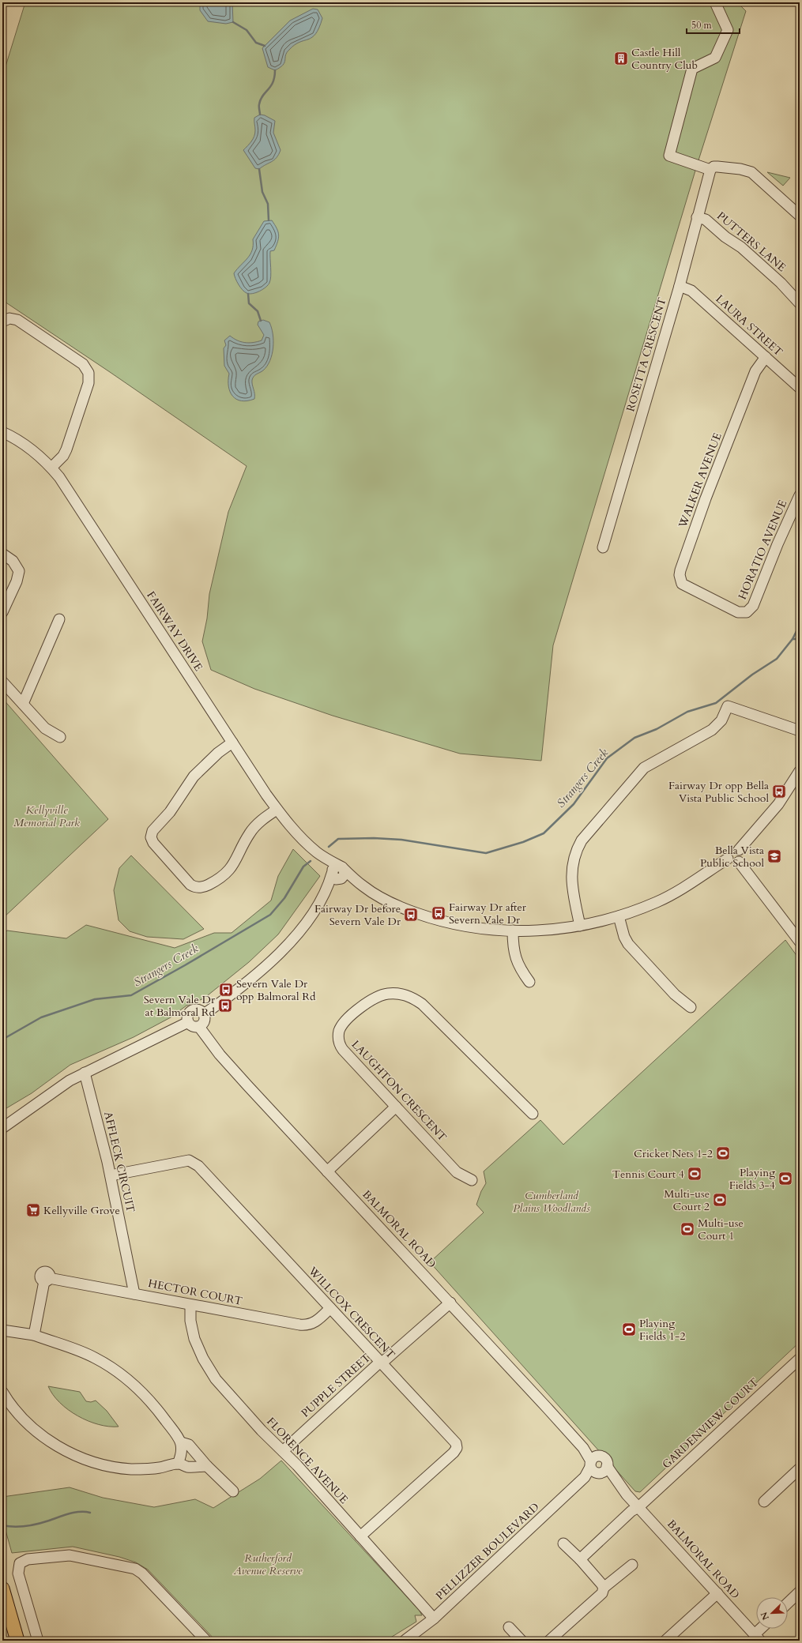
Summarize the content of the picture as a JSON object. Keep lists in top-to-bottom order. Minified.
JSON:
{"streets":{"street":["PUTTERS LANE","LAURA STREET","ROSETTA CRESCENT","WALKER AVENUE","HORATIO AVENUE","FAIRWAY DRIVE","LAUGHTON CRESCENT","AFFLECK CIRCUIT","BALMORAL ROAD","HECTOR COURT","WILLCOX CRESCENT","PUPPLE STREET","GARDENVIEW COURT","FLORENCE AVENUE","PELLIZZER BOULEVARD"]},"crossings":[["PUTTERS LANE","ROSETTA CRESCENT"],["LAURA STREET","ROSETTA CRESCENT"],["LAURA STREET","WALKER AVENUE"],["WALKER AVENUE","HORATIO AVENUE"],["AFFLECK CIRCUIT","HECTOR COURT"],["AFFLECK CIRCUIT","WILLCOX CRESCENT"],["BALMORAL ROAD","PUPPLE STREET"],["BALMORAL ROAD","GARDENVIEW COURT"],["BALMORAL ROAD","PELLIZZER BOULEVARD"],["HECTOR COURT","WILLCOX CRESCENT"],["HECTOR COURT","FLORENCE AVENUE"],["WILLCOX CRESCENT","PUPPLE STREET"],["WILLCOX CRESCENT","FLORENCE AVENUE"],["PUPPLE STREET","FLORENCE AVENUE"],["FLORENCE AVENUE","PELLIZZER BOULEVARD"]],"water":["Strangers Creek"],"parks":["Kellyville Memorial Park","Cumberland Plains Woodlands","Rutherford Avenue Reserve"],"places":{"building":["Castle Hill Country Club"],"bus stop":["Fairway Dr opp Bella Vista Public School","Fairway Dr after Severn Vale Dr","Fairway Dr before Severn Vale Dr","Severn Vale Dr opp Balmoral Rd","Severn Vale Dr at Balmoral Rd"],"school or university":["Bella Vista Public School"],"sports":["Cricket Nets 1-2","Tennis Court 4","Playing Fields 3-4","Multi-use Court 2","Multi-use Court 1","Playing Fields 1-2"],"supermarket":["Kellyville Grove"]},"scale_bar":"50 m","north":"bottom left"}
